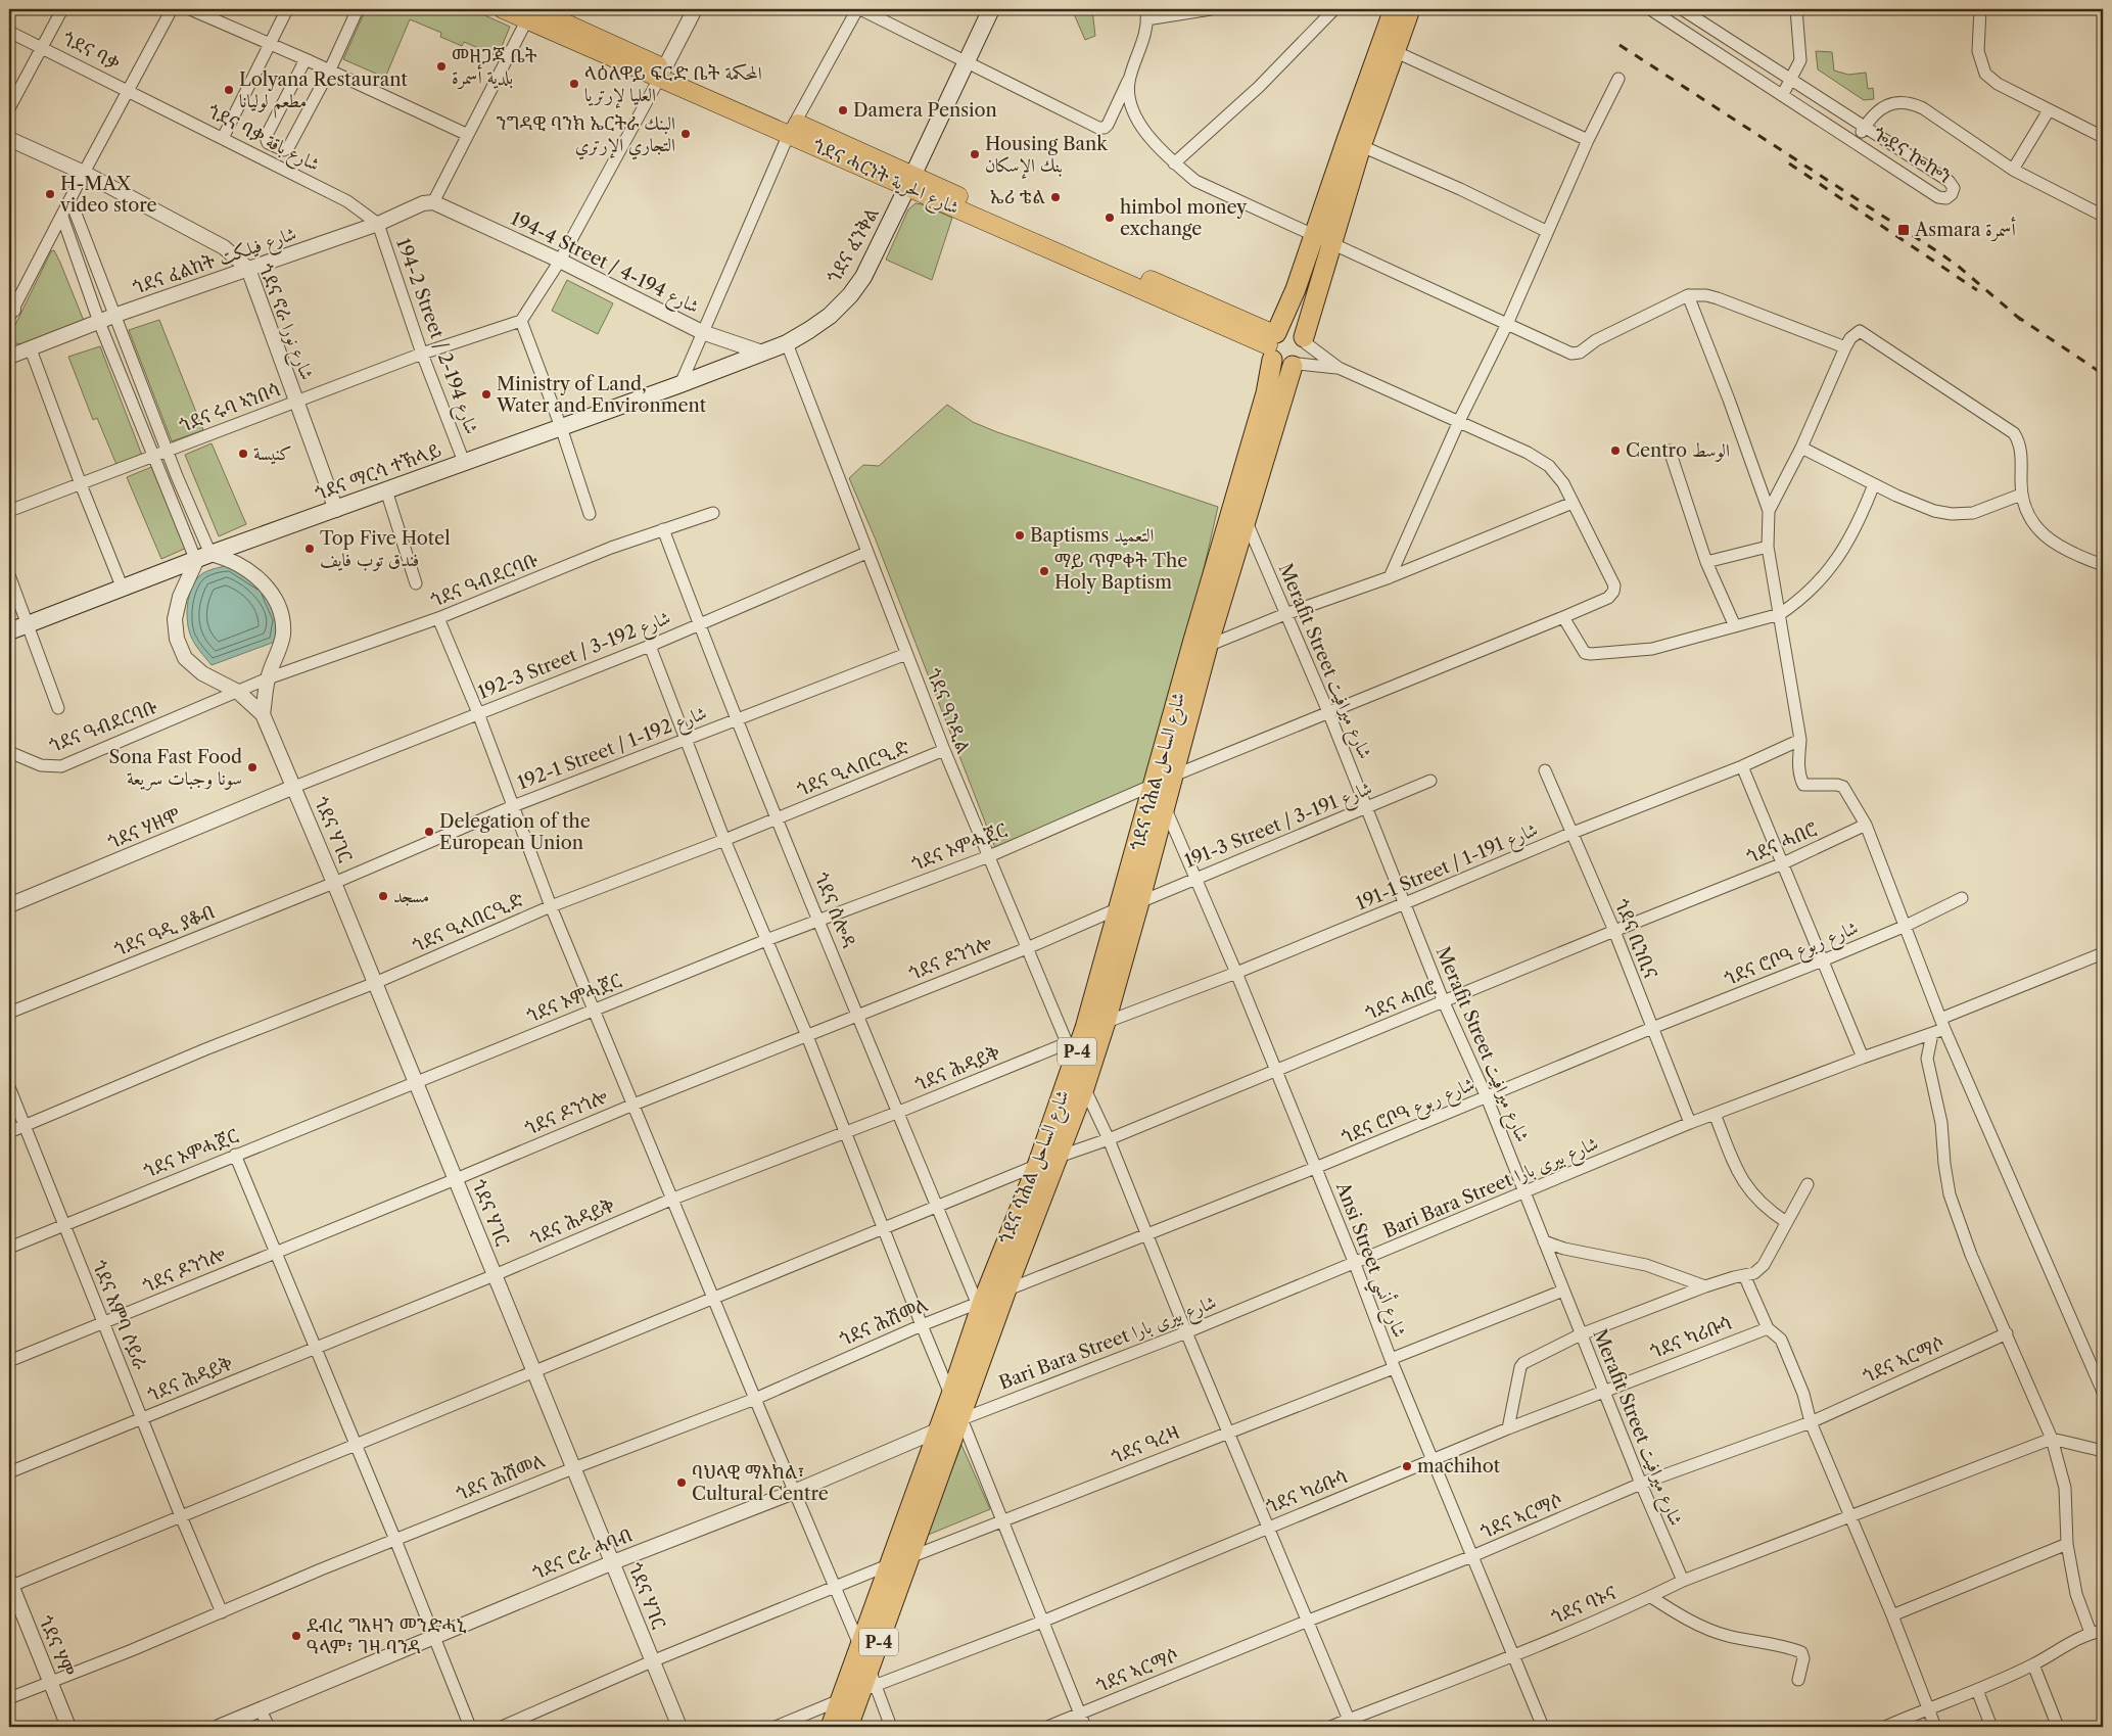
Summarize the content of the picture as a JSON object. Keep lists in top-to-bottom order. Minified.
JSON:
{"streets":{"highway":["ጎደና ሳሕል شارع الساحل","P-4"],"main road":["ጎደና ሓርነት شارع الحرية","ጎደና ፈንቅል","ጎደና ማርሳ ተኽላይ"],"street":["ጎደና ባቃ","ጎደና ባቃ شارع باقة","ጐደና ኰኰን","ጎደና ፈልከት شارع فيلكت","194-4 Street / شارع 194-4","ጎደና ኖራ شارع نورا","194-2 Street / شارع 194-2","ጎደና ሩባ ኣንበሳ","ጎደና ዓብደርባቡ","192-3 Street / شارع 192-3","Merafit Street شارع ميرافيت","ጎደና ዓንዲል","192-1 Street / شارع 192-1","ጎደና ዒላበርዒድ","191-3 Street / شارع 191-3","ጎደና ሃዘሞ","ጎደና ሃገር","ጎደና ሓበሮ","ጎደና ኦምሓጀር","191-1 Street / شارع 191-1","ጎደና ሰሎዳ","ጎደና ዓዲ ያቆብ","ጎደና ቢንቢና","ጎደና ሮቦዓ شارع ربوع","ጎደና ዶንጎሎ","ጎደና ሕዳይቅ","Bari Bara Street شارع بيرى بارا","Ansi Street شارع أنسي","ጎደና እምባ ሶይራ","ጎደና ሕሽመለ","ጎደና ካሪቡሳ","ጎደና ኣርማሶ","ጎደና ዓረዛ","ጎደና ሮራ ሓባብ","ጎደና ባኑና","ጎደና ሃም"]},"crossings":[["ጎደና ባቃ","ጎደና ባቃ شارع باقة"],["ጎደና ባቃ شارع باقة","ጎደና ፈልከት شارع فيلكت"],["ጎደና ባቃ شارع باقة","194-2 Street / شارع 194-2"],["ጎደና ሓርነት شارع الحرية","ጎደና ፈንቅል"],["ጎደና ሓርነት شارع الحرية","ጎደና ሳሕል شارع الساحل"],["ጎደና ፈንቅል","194-4 Street / شارع 194-4"],["ጎደና ፈንቅል","ጎደና ማርሳ ተኽላይ"],["ጎደና ፈንቅል","ጎደና ዓንዲል"],["ጎደና ፈልከት شارع فيلكت","194-4 Street / شارع 194-4"],["ጎደና ፈልከት شارع فيلكت","ጎደና ኖራ شارع نورا"],["ጎደና ፈልከት شارع فيلكت","194-2 Street / شارع 194-2"],["194-4 Street / شارع 194-4","ጎደና ማርሳ ተኽላይ"],["ጎደና ኖራ شارع نورا","ጎደና ሩባ ኣንበሳ"],["ጎደና ኖራ شارع نورا","ጎደና ማርሳ ተኽላይ"],["194-2 Street / شارع 194-2","ጎደና ሩባ ኣንበሳ"],["194-2 Street / شارع 194-2","ጎደና ማርሳ ተኽላይ"],["ጎደና ማርሳ ተኽላይ","ጎደና ዓብደርባቡ"],["ጎደና ዓብደርባቡ","ጎደና ሰሎዳ"],["192-3 Street / شارع 192-3","ጎደና ዓንዲል"],["192-3 Street / شارع 192-3","ጎደና ሃዘሞ"],["192-3 Street / شارع 192-3","ጎደና ሃገር"],["192-3 Street / شارع 192-3","ጎደና ሰሎዳ"],["Merafit Street شارع ميرافيت","ጎደና ሳሕል شارع الساحل"],["Merafit Street شارع ميرافيت","191-3 Street / شارع 191-3"],["Merafit Street شارع ميرافيت","ጎደና ሓበሮ"],["Merafit Street شارع ميرافيت","ጎደና ኦምሓጀር"],["Merafit Street شارع ميرافيت","191-1 Street / شارع 191-1"],["Merafit Street شارع ميرافيت","ጎደና ሮቦዓ شارع ربوع"],["Merafit Street شارع ميرافيت","Bari Bara Street شارع بيرى بارا"],["Merafit Street شارع ميرافيت","ጎደና ካሪቡሳ"],["Merafit Street شارع ميرافيت","ጎደና ኣርማሶ"],["Merafit Street شارع ميرافيت","ጎደና ዓረዛ"],["Merafit Street شارع ميرافيت","ጎደና ባኑና"],["ጎደና ዓንዲል","192-1 Street / شارع 192-1"],["ጎደና ዓንዲል","ጎደና ዒላበርዒድ"],["ጎደና ዓንዲል","ጎደና ሳሕል شارع الساحل"],["ጎደና ዓንዲል","ጎደና ሓበሮ"],["ጎደና ዓንዲል","ጎደና ኦምሓጀር"],["ጎደና ዓንዲል","ጎደና ሮቦዓ شارع ربوع"],["ጎደና ዓንዲል","ጎደና ዶንጎሎ"],["ጎደና ዓንዲል","ጎደና ሕዳይቅ"],["ጎደና ዓንዲል","Bari Bara Street شارع بيرى بارا"],["ጎደና ዓንዲል","ጎደና ካሪቡሳ"],["ጎደና ዓንዲል","ጎደና ኣርማሶ"],["ጎደና ዓንዲል","ጎደና ዓረዛ"],["ጎደና ዓንዲል","ጎደና ባኑና"],["192-1 Street / شارع 192-1","ጎደና ሃገር"],["192-1 Street / شارع 192-1","ጎደና ሰሎዳ"],["192-1 Street / شارع 192-1","ጎደና ዓዲ ያቆብ"],["ጎደና ዒላበርዒድ","ጎደና ሃገር"],["ጎደና ዒላበርዒድ","ጎደና ሰሎዳ"],["ጎደና ዒላበርዒድ","ጎደና እምባ ሶይራ"],["ጎደና ሳሕል شارع الساحل","191-3 Street / شارع 191-3"],["ጎደና ሳሕል شارع الساحل","ጎደና ሓበሮ"],["ጎደና ሳሕል شارع الساحل","ጎደና ኦምሓጀር"],["ጎደና ሳሕል شارع الساحل","191-1 Street / شارع 191-1"],["ጎደና ሳሕል شارع الساحل","ጎደና ሰሎዳ"],["ጎደና ሳሕል شارع الساحل","ጎደና ሮቦዓ شارع ربوع"],["ጎደና ሳሕል شارع الساحل","ጎደና ዶንጎሎ"],["ጎደና ሳሕል شارع الساحل","P-4"],["ጎደና ሳሕል شارع الساحل","ጎደና ሕዳይቅ"],["ጎደና ሳሕል شارع الساحل","Bari Bara Street شارع بيرى بارا"],["ጎደና ሳሕል شارع الساحل","Ansi Street شارع أنسي"],["ጎደና ሳሕል شارع الساحل","ጎደና ሕሽመለ"],["ጎደና ሳሕል شارع الساحل","ጎደና ካሪቡሳ"],["ጎደና ሳሕል شارع الساحل","ጎደና ዓረዛ"],["ጎደና ሳሕል شارع الساحل","ጎደና ሮራ ሓባብ"],["191-3 Street / شارع 191-3","ጎደና ዶንጎሎ"],["191-3 Street / شارع 191-3","Ansi Street شارع أنسي"],["ጎደና ሃዘሞ","ጎደና ሃገር"],["ጎደና ሃገር","ጎደና ሓበሮ"],["ጎደና ሃገር","ጎደና ኦምሓጀር"],["ጎደና ሃገር","ጎደና ዓዲ ያቆብ"],["ጎደና ሃገር","ጎደና ዶንጎሎ"],["ጎደና ሃገር","ጎደና ሕዳይቅ"],["ጎደና ሃገር","ጎደና ሕሽመለ"],["ጎደና ሃገር","ጎደና ዓረዛ"],["ጎደና ሃገር","ጎደና ሮራ ሓባብ"],["ጎደና ሓበሮ","ጎደና ሰሎዳ"],["ጎደና ሓበሮ","ጎደና ቢንቢና"],["ጎደና ሓበሮ","Ansi Street شارع أنسي"],["ጎደና ሓበሮ","ጎደና እምባ ሶይራ"],["ጎደና ሓበሮ","ጎደና ሃም"],["ጎደና ኦምሓጀር","ጎደና ሰሎዳ"],["ጎደና ኦምሓጀር","Ansi Street شارع أنسي"],["ጎደና ኦምሓጀር","ጎደና እምባ ሶይራ"],["191-1 Street / شارع 191-1","ጎደና ቢንቢና"],["191-1 Street / شارع 191-1","Ansi Street شارع أنسي"],["ጎደና ሰሎዳ","ጎደና ዶንጎሎ"],["ጎደና ሰሎዳ","ጎደና ሕዳይቅ"],["ጎደና ሰሎዳ","ጎደና ሕሽመለ"],["ጎደና ቢንቢና","ጎደና ሮቦዓ شارع ربوع"],["ጎደና ቢንቢና","Bari Bara Street شارع بيرى بارا"],["ጎደና ሮቦዓ شارع ربوع","Ansi Street شارع أنسي"],["ጎደና ሮቦዓ شارع ربوع","ጎደና ሕሽመለ"],["ጎደና ዶንጎሎ","ጎደና እምባ ሶይራ"],["P-4","ጎደና ካሪቡሳ"],["P-4","ጎደና ዓረዛ"],["ጎደና ሕዳይቅ","ጎደና እምባ ሶይራ"],["Bari Bara Street شارع بيرى بارا","Ansi Street شارع أنسي"],["Bari Bara Street شارع بيرى بارا","ጎደና ሮራ ሓባብ"],["Ansi Street شارع أنسي","ጎደና ካሪቡሳ"],["Ansi Street شارع أنسي","ጎደና ኣርማሶ"],["Ansi Street شارع أنسي","ጎደና ዓረዛ"],["Ansi Street شارع أنسي","ጎደና ባኑና"],["ጎደና እምባ ሶይራ","ጎደና ሕሽመለ"],["ጎደና ሕሽመለ","ጎደና ሃም"]],"places":{"other":["መዘጋጃ ቤት بلدية أسمرة","ላዕለዋይ ፍርድ ቤት المحكمة العليا لإرتريا","Lolyana Restaurant مطعم لوليانا","Damera Pension","ንግዳዊ ባንክ ኤርትራ البنك التجاري الإرتري","Housing Bank بنك الإسكان","H-MAX video store","ኤሪ ቴል","himbol money exchange","Ministry of Land, Water and Environment","Centro الوسط","كنيسة","Baptisms التعميد","Top Five Hotel فندق توب فايف","ማይ ጥምቀት The Holy Baptism","Sona Fast Food سونا وجبات سريعة","Delegation of the European Union","مسجد","machihot","ባህላዊ ማእከል፣ Cultural Centre","ደብረ ግእዛን መንድሓኒ ዓላም፣ ገዛ ባንዳ"],"transit":["Asmara أسمرة"]}}
